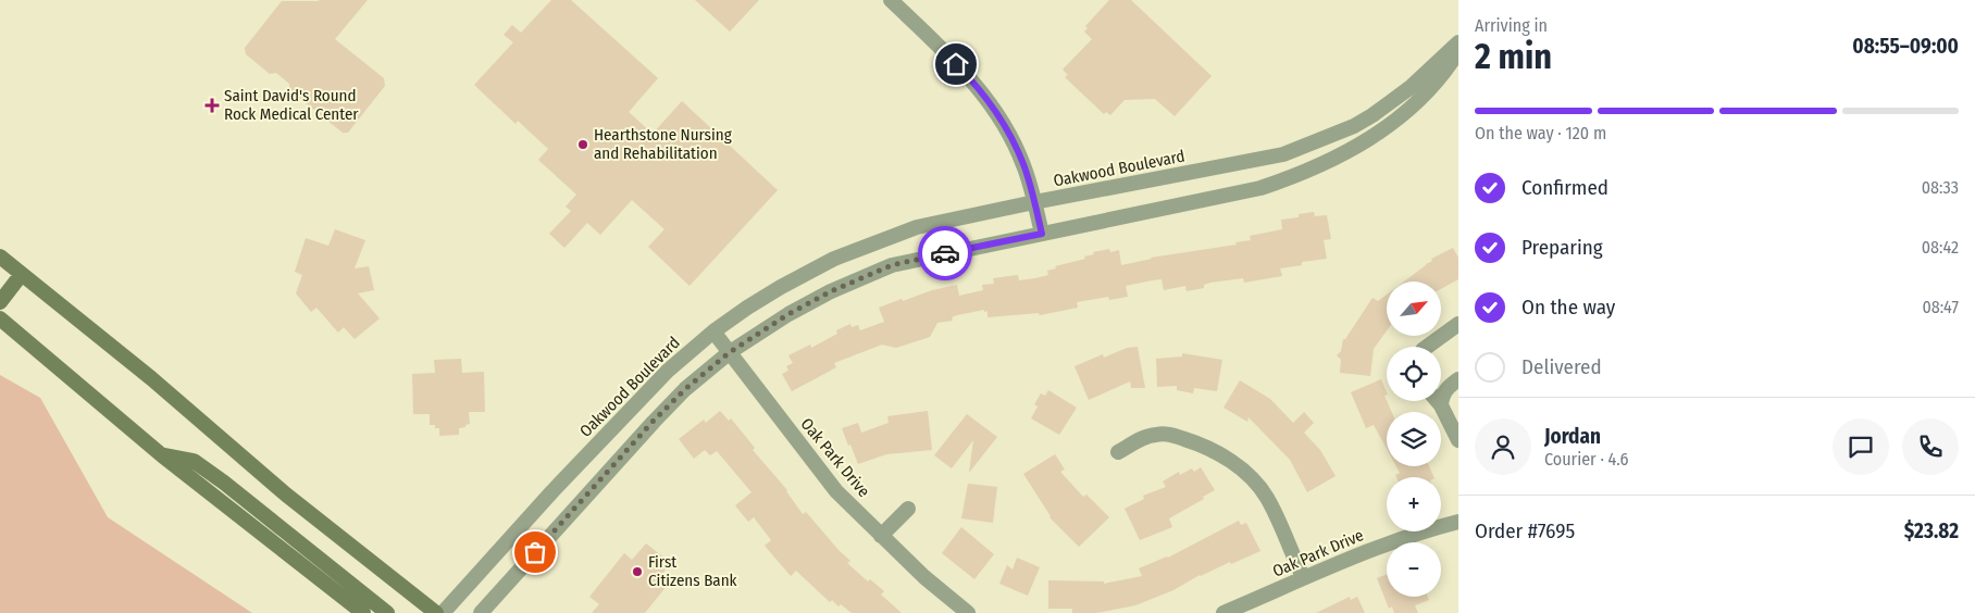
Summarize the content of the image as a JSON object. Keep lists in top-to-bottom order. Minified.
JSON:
{"streets":{"street":["Oakwood Boulevard","Oak Park Drive"]},"crossings":[["Oakwood Boulevard","Oak Park Drive"]],"places":{"health":["Saint David's Round Rock Medical Center"],"other":["Hearthstone Nursing and Rehabilitation","First Citizens Bank"]},"north":"top right","page":{"heading":["2 min","Arriving in","08:55–09:00"],"panel":["Jordan","Courier · 4.6","Order #7695","$23.82"],"bar":"On the way · 120 m","list":[["Confirmed","08:33"],["Preparing","08:42"],["On the way","08:47"],"Delivered"],"map_buttons":["+","−"]}}
